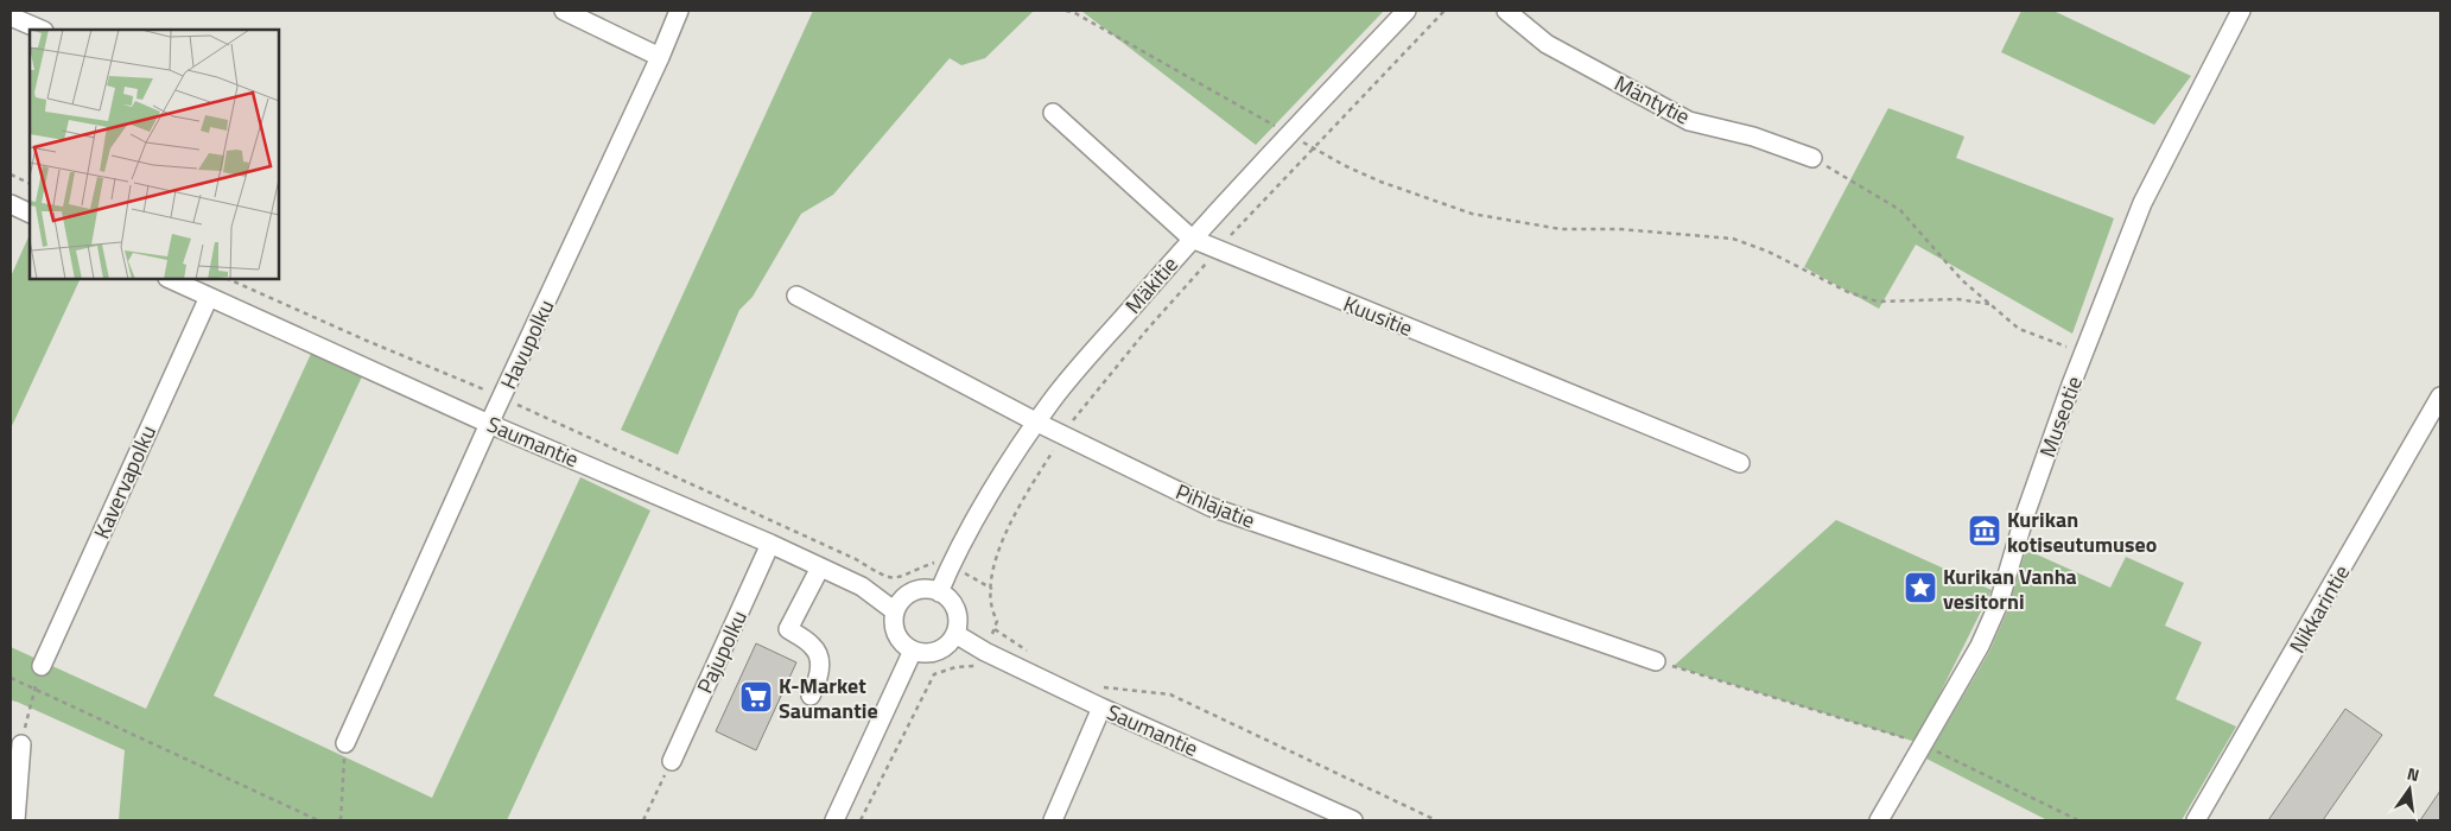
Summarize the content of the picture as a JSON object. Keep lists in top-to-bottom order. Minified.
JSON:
{"streets":{"street":["Mäntytie","Mäkitie","Kuusitie","Havupolku","Museotie","Saumantie","Kavervapolku","Pihlajatie","Nikkarintie","Pajupolku"]},"crossings":[["Mäkitie","Kuusitie"],["Mäkitie","Saumantie"],["Mäkitie","Pihlajatie"],["Havupolku","Saumantie"],["Saumantie","Kavervapolku"],["Saumantie","Pajupolku"]],"places":{"museum":["Kurikan kotiseutumuseo"],"place":["Kurikan Vanha vesitorni"],"supermarket":["K-Market Saumantie"]},"north":"top"}
